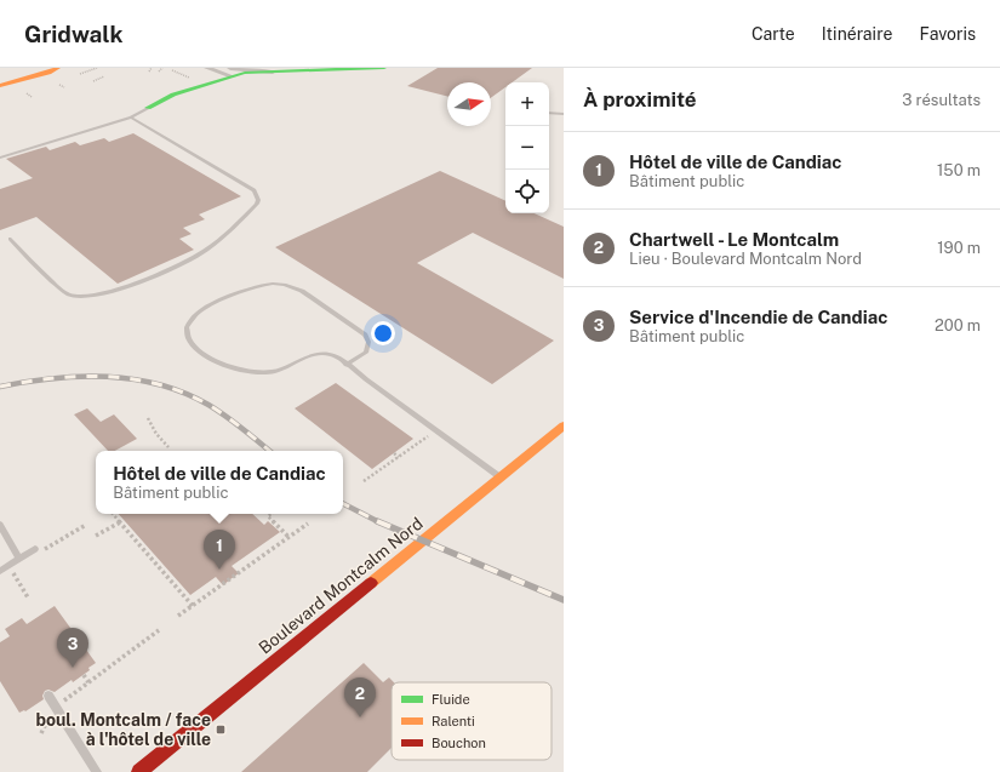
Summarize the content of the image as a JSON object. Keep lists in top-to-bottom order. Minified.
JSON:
{"streets":{"street":["Boulevard Montcalm Nord"]},"places":{"transit":["boul. Montcalm / face à l'hôtel de ville"]},"legend":["Fluide","Ralenti","Bouchon"],"north":"right","page":{"header":"Gridwalk","nav":["Carte","Itinéraire","Favoris"],"heading":["À proximité","3 résultats"],"map_buttons":["+","−"],"list":[{"mark":"1","name":"Hôtel de ville de Candiac","note":"Bâtiment public","value":"150 m"},{"mark":"2","name":"Chartwell - Le Montcalm","note":"Lieu · Boulevard Montcalm Nord","value":"190 m"},{"mark":"3","name":"Service d'Incendie de Candiac","note":"Bâtiment public","value":"200 m"}],"popup":["Hôtel de ville de Candiac","Bâtiment public"],"pins":["1","3","2"]}}
